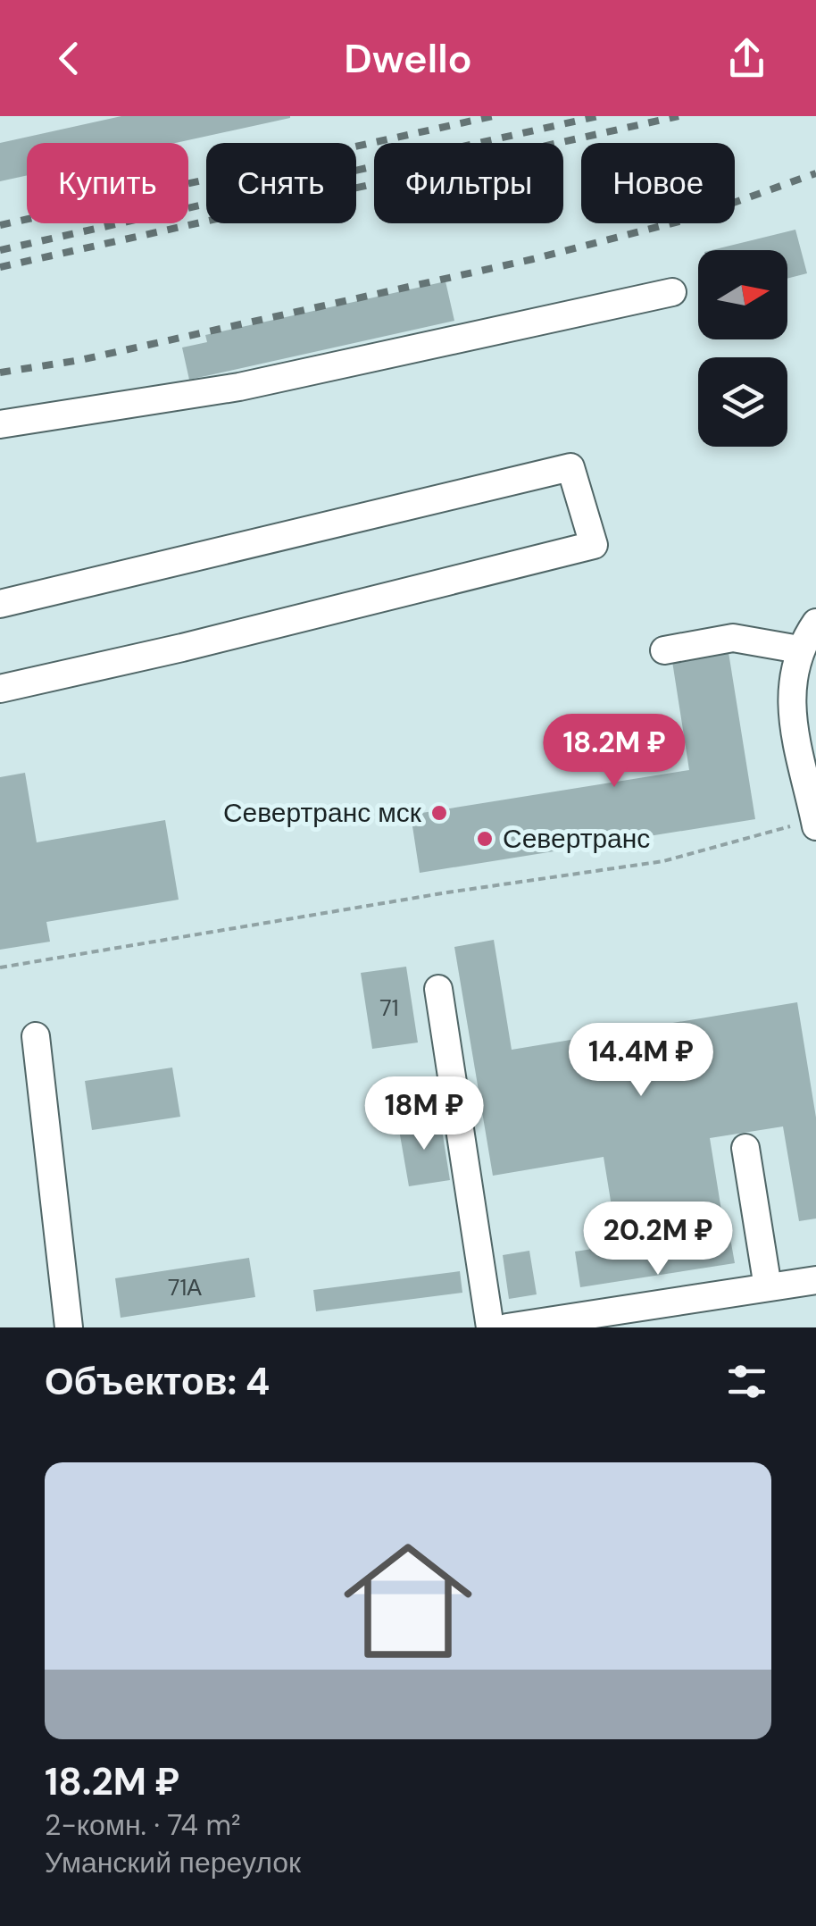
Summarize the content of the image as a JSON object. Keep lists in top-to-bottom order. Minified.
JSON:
{"places":["Севертранс мск","Севертранс"],"house_numbers":["71","71А"],"north":"right","page":{"header":"Dwello","chip":["Купить","Снять","Фильтры","Новое"],"price":["18.2M ₽","14.4M ₽","18M ₽","20.2M ₽"],"heading":"Объектов: 4","list":[{"name":"18.2M ₽","note":"2-комн. · 74 m² · Уманский переулок"}]}}
